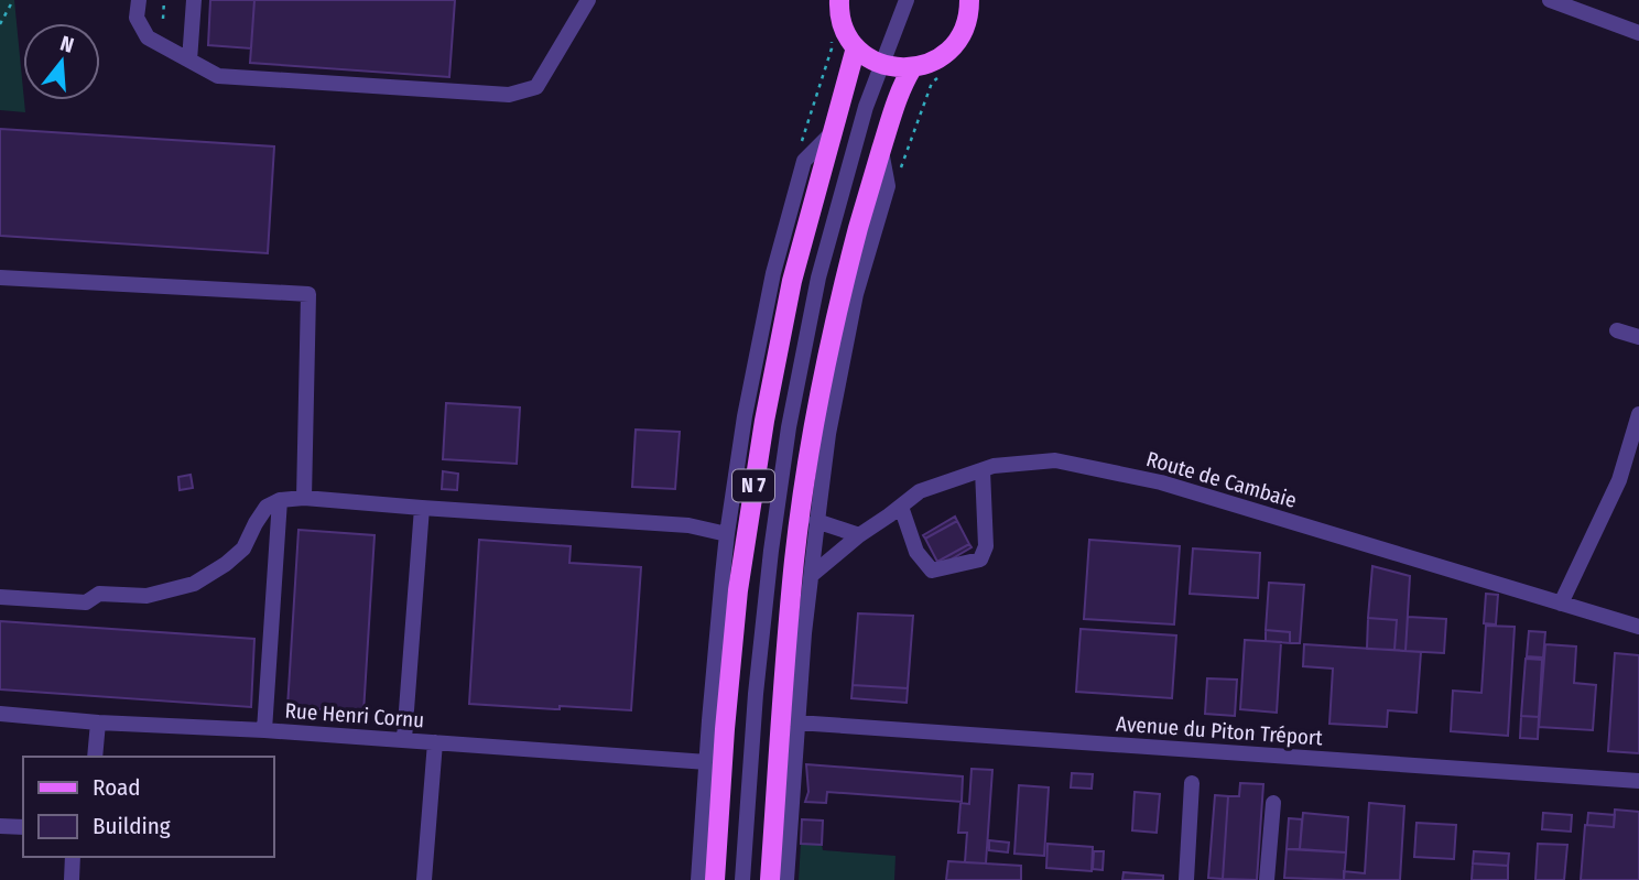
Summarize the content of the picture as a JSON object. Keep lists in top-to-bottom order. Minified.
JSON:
{"streets":{"main road":["N 7"],"street":["Route de Cambaie","Rue Henri Cornu","Avenue du Piton Tréport"]},"legend":["Road","Building"],"north":"top"}
